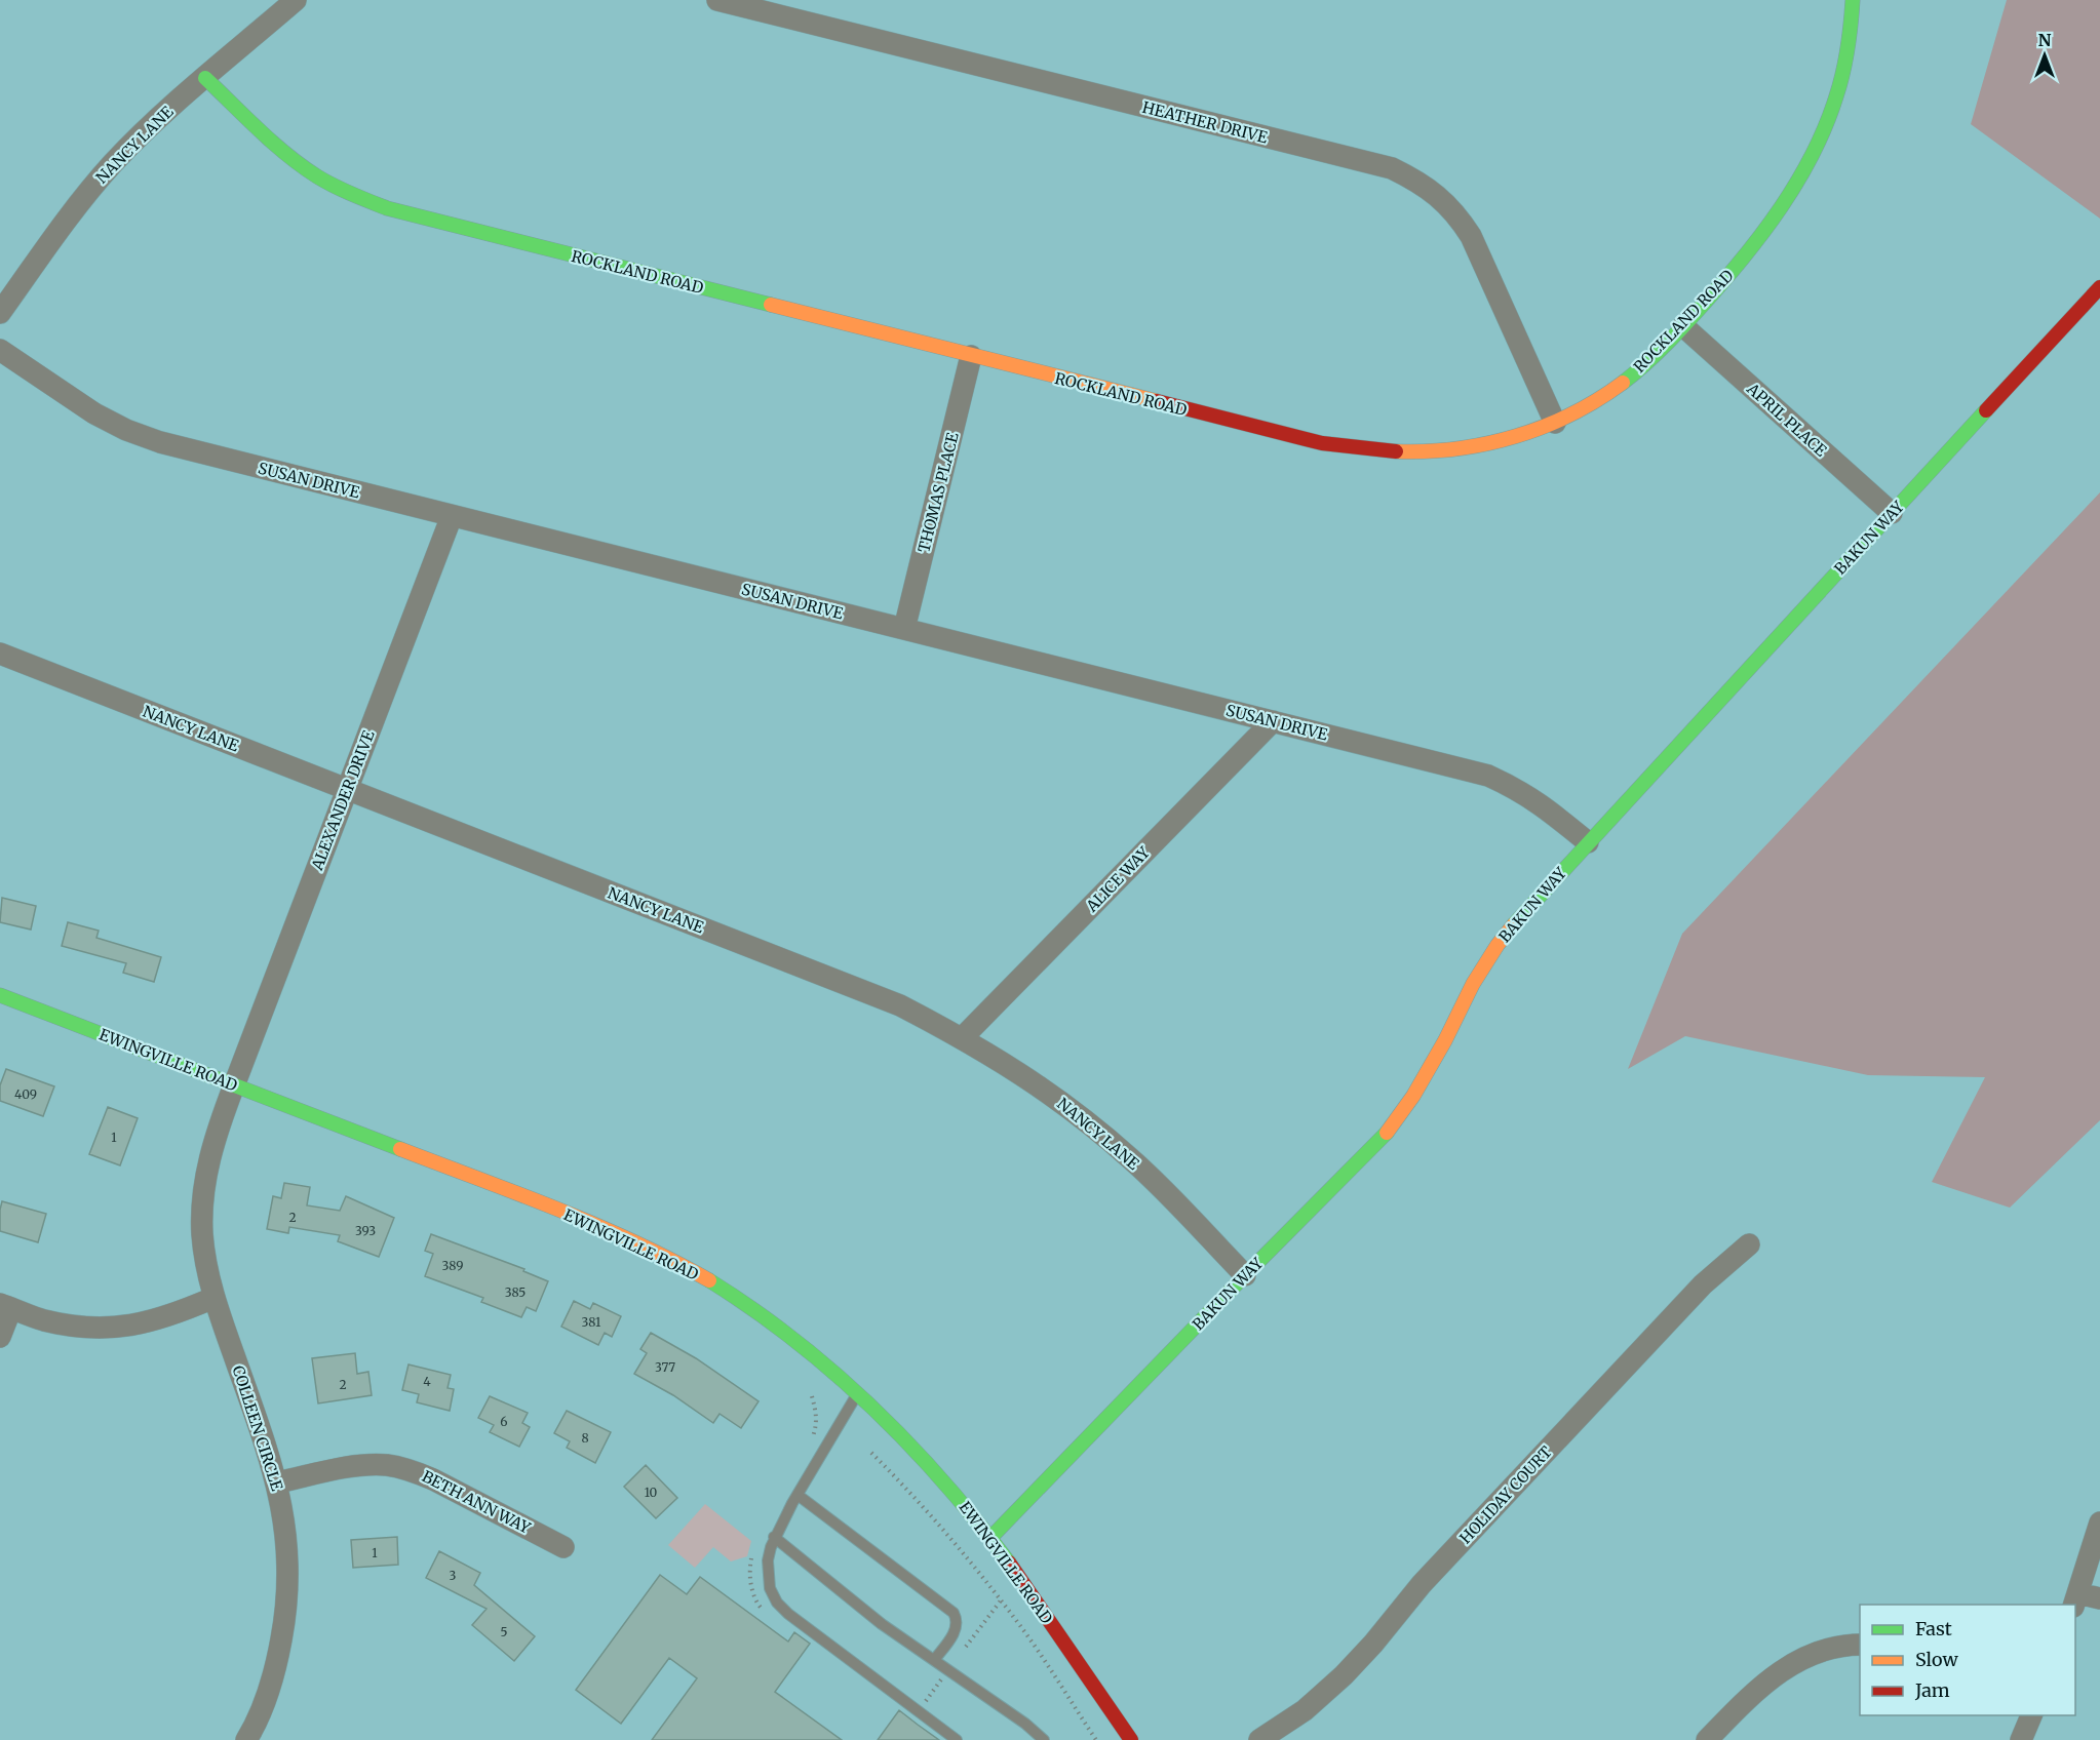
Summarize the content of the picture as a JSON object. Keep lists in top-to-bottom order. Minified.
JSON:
{"streets":{"street":["HEATHER DRIVE","NANCY LANE","ROCKLAND ROAD","APRIL PLACE","SUSAN DRIVE","THOMAS PLACE","BAKUN WAY","ALEXANDER DRIVE","ALICE WAY","EWINGVILLE ROAD","COLLEEN CIRCLE","HOLIDAY COURT","BETH ANN WAY"]},"crossings":[["HEATHER DRIVE","ROCKLAND ROAD"],["NANCY LANE","ROCKLAND ROAD"],["NANCY LANE","BAKUN WAY"],["NANCY LANE","ALEXANDER DRIVE"],["NANCY LANE","ALICE WAY"],["ROCKLAND ROAD","APRIL PLACE"],["ROCKLAND ROAD","THOMAS PLACE"],["APRIL PLACE","BAKUN WAY"],["SUSAN DRIVE","THOMAS PLACE"],["SUSAN DRIVE","BAKUN WAY"],["SUSAN DRIVE","ALEXANDER DRIVE"],["SUSAN DRIVE","ALICE WAY"],["BAKUN WAY","EWINGVILLE ROAD"],["ALEXANDER DRIVE","EWINGVILLE ROAD"],["ALEXANDER DRIVE","COLLEEN CIRCLE"],["EWINGVILLE ROAD","COLLEEN CIRCLE"],["COLLEEN CIRCLE","BETH ANN WAY"]],"house_numbers":["409","1","2","393","389","385","381","377","4","2","6","8","10","1","3","5"],"legend":["Fast","Slow","Jam"],"north":"top"}
